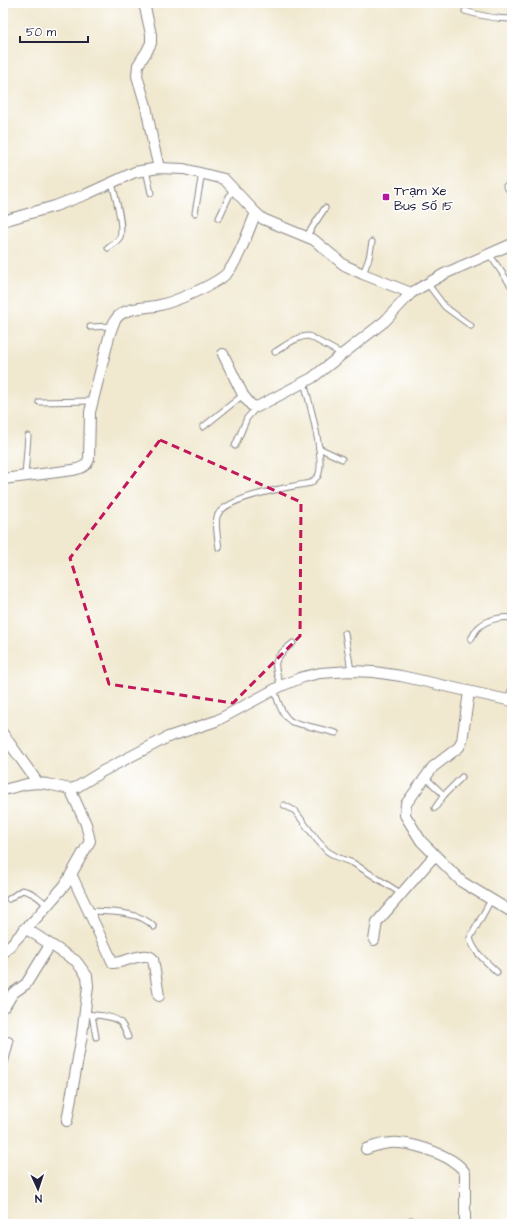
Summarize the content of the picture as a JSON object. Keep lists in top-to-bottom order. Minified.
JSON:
{"places":{"transit":["Trạm Xe Bus Số 15"]},"scale_bar":"50 m","north":"bottom"}
